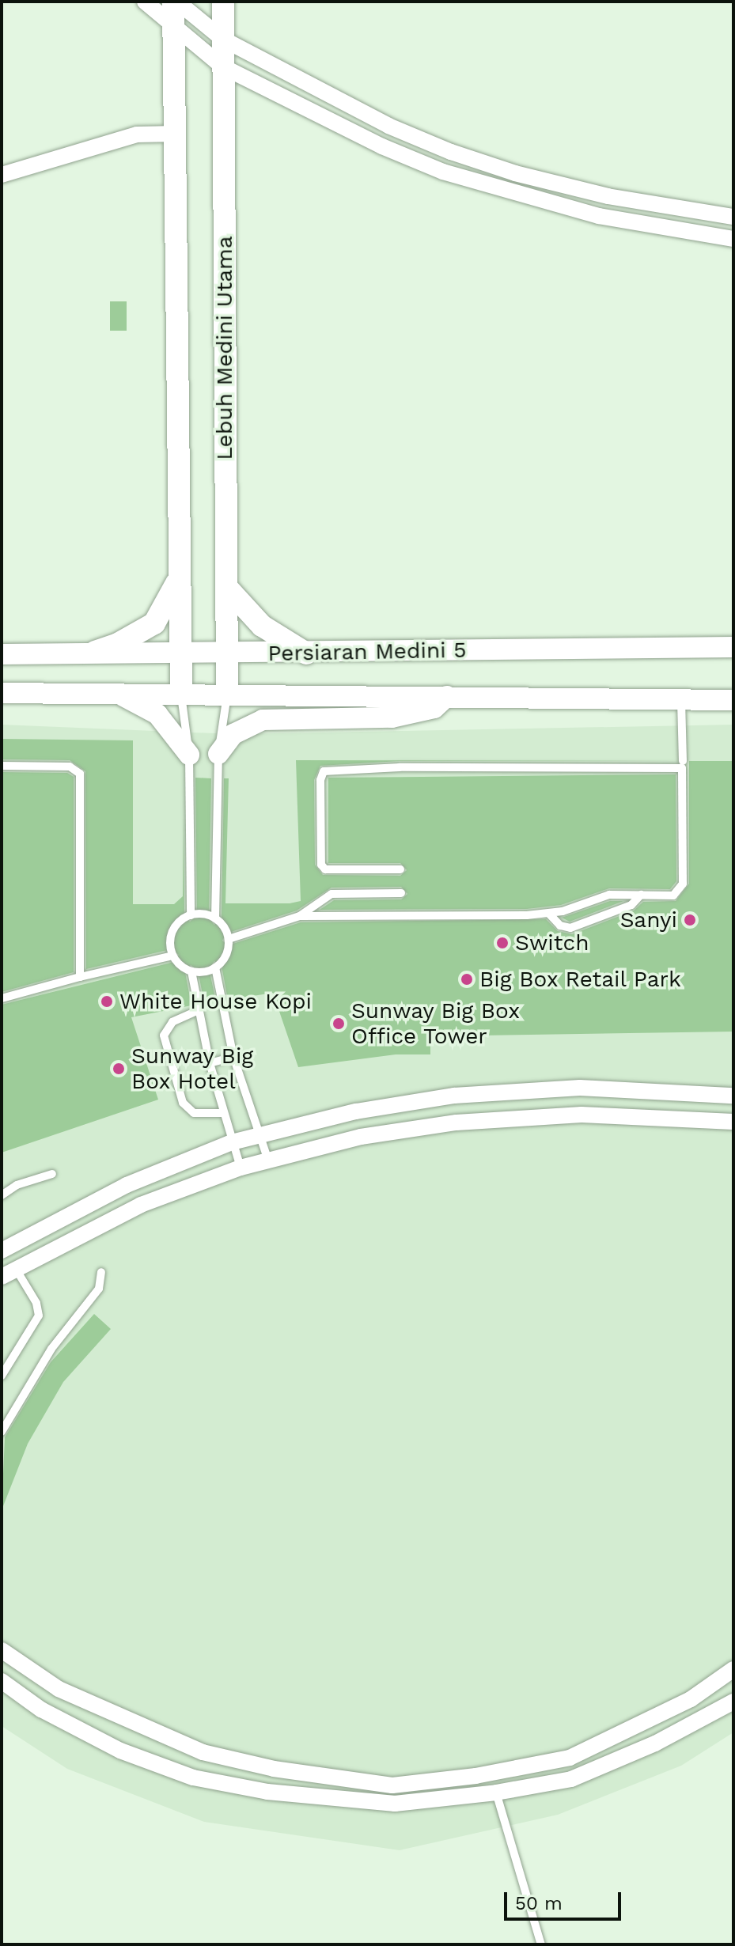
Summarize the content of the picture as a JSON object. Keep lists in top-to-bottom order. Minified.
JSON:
{"streets":{"main road":["Lebuh Medini Utama"],"street":["Persiaran Medini 5"]},"crossings":[["Lebuh Medini Utama","Persiaran Medini 5"]],"places":["Sanyi","Switch","Big Box Retail Park","White House Kopi","Sunway Big Box Office Tower","Sunway Big Box Hotel"],"scale_bar":"50 m"}
